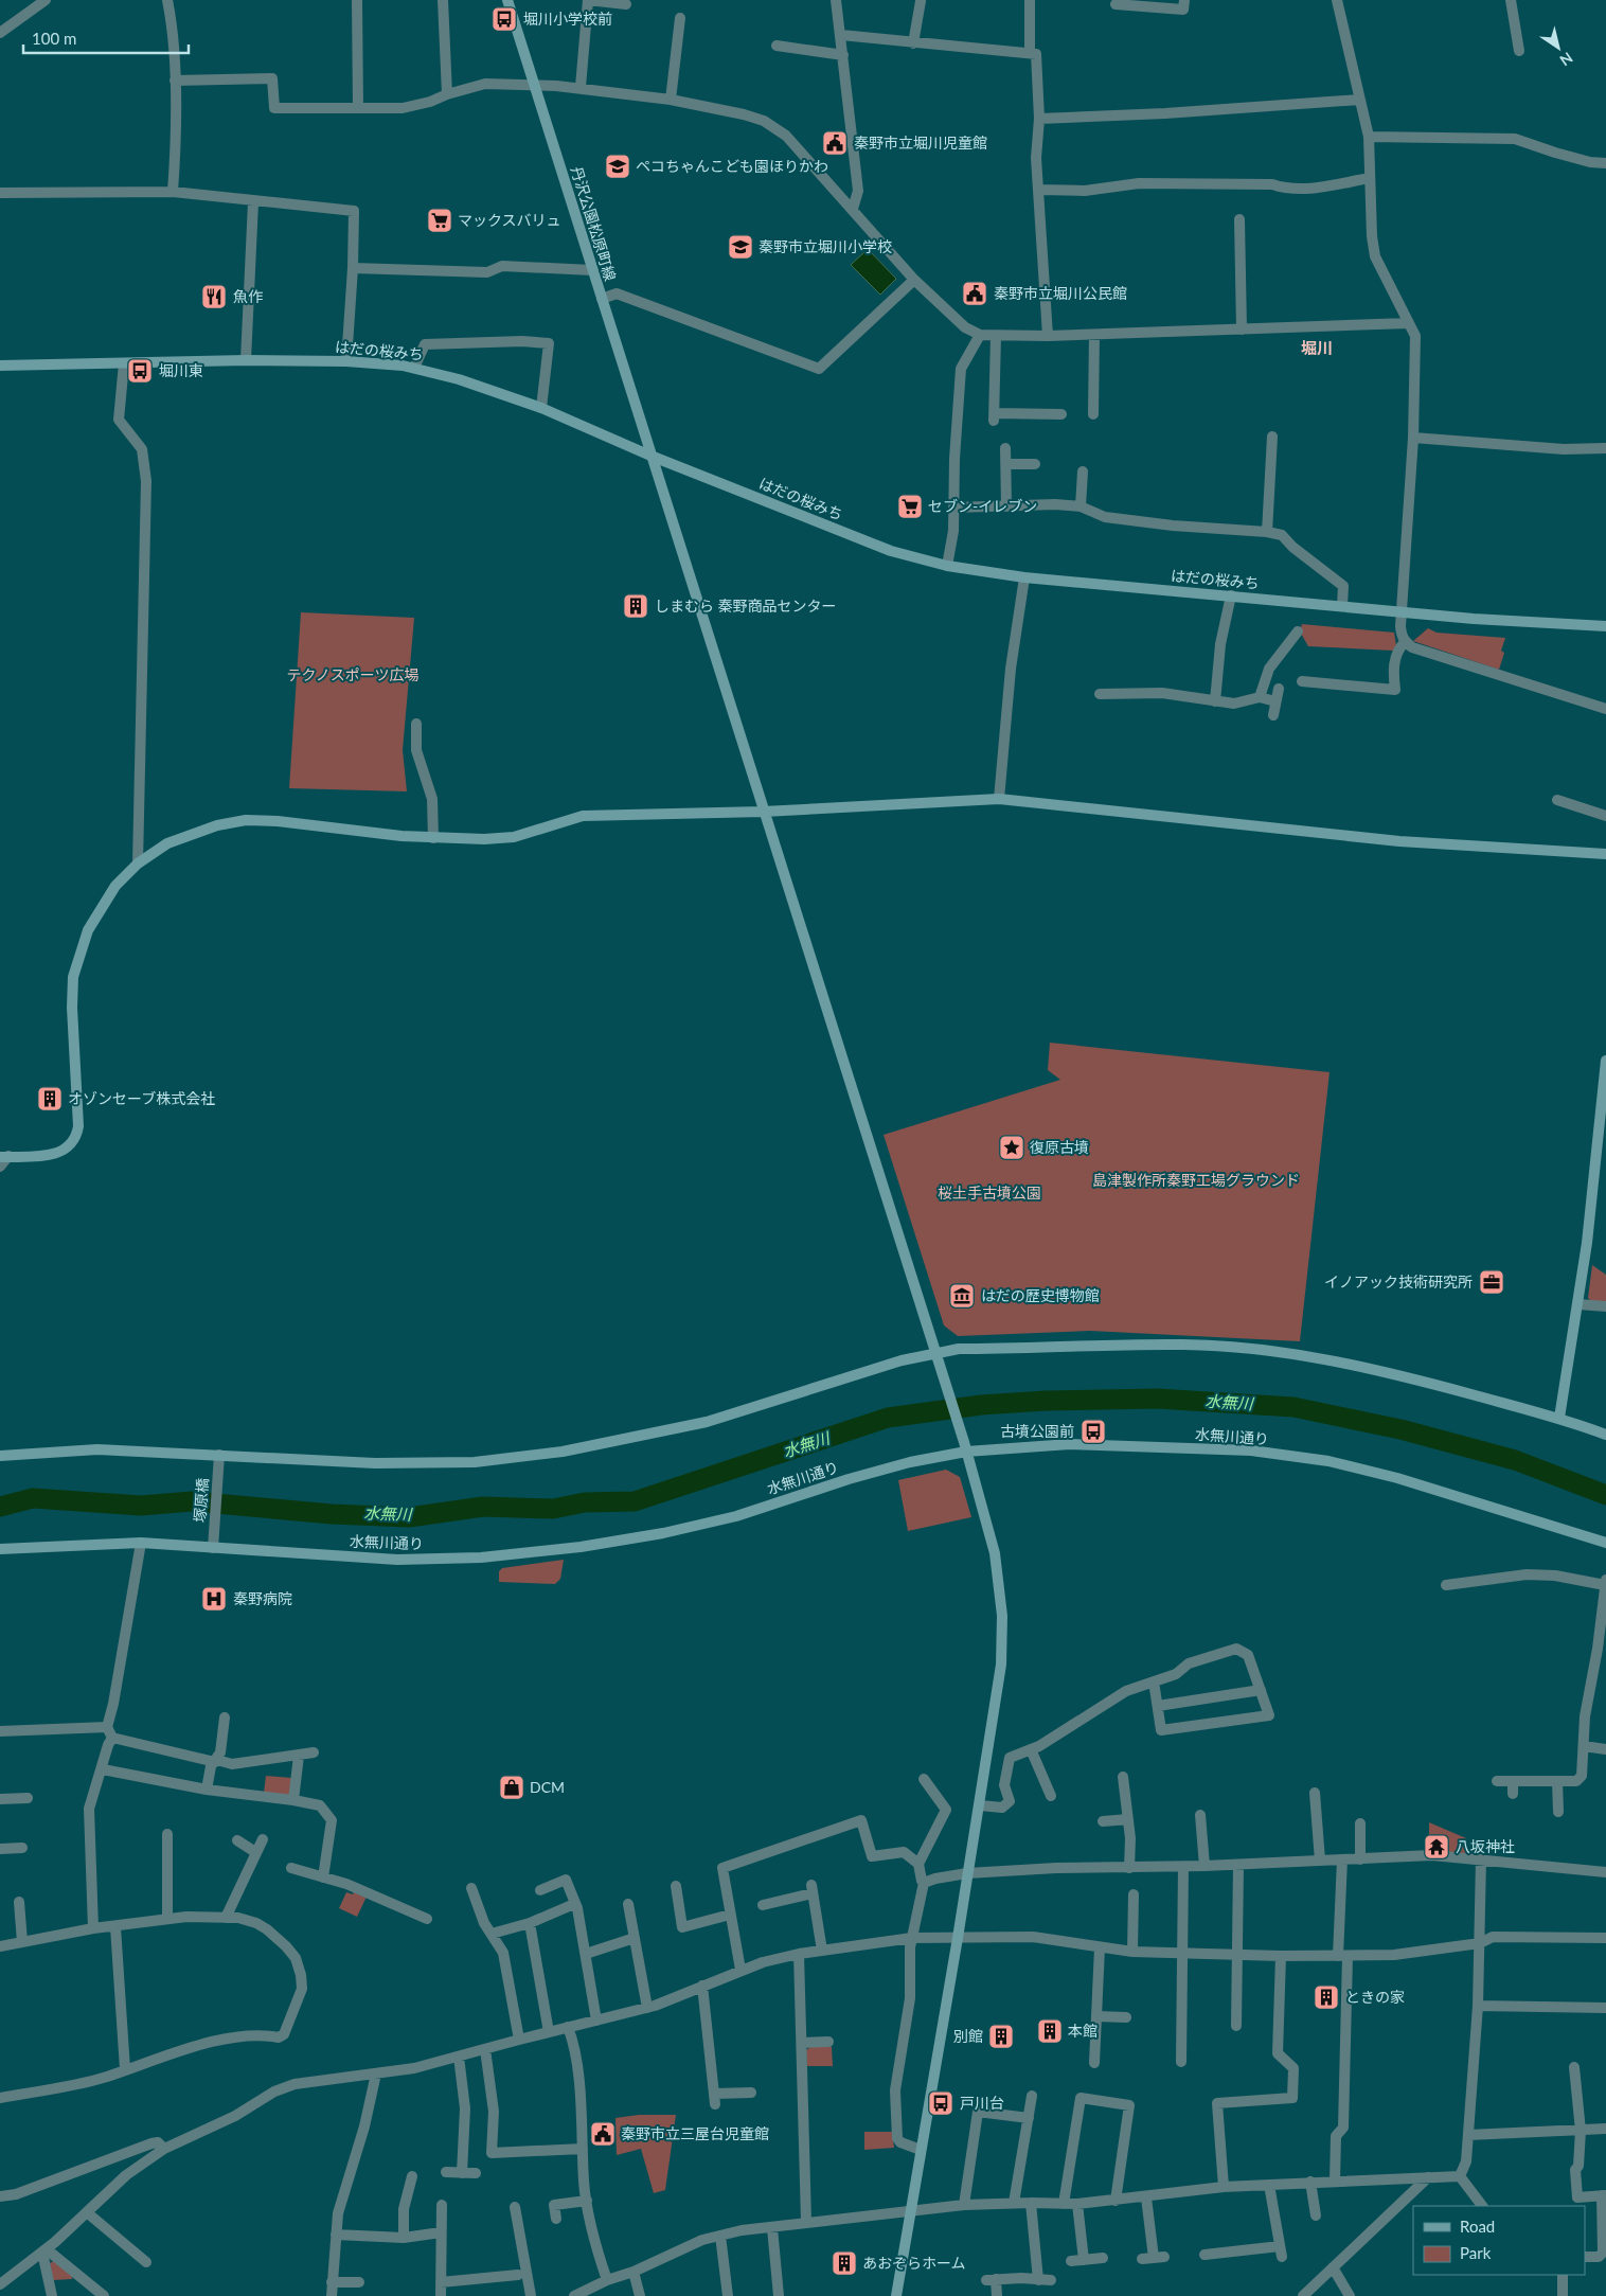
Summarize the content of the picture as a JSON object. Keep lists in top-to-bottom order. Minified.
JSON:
{"streets":{"street":["丹沢公園松原町線","はだの桜みち","水無川通り","塚原橋"]},"crossings":[["丹沢公園松原町線","はだの桜みち"],["丹沢公園松原町線","水無川通り"],["水無川通り","塚原橋"]],"districts":["堀川"],"water":["水無川"],"parks":["テクノスポーツ広場","島津製作所秦野工場グラウンド","桜土手古墳公園"],"places":{"bus stop":["堀川小学校前","堀川東","古墳公園前","戸川台"],"public building":["秦野市立堀川児童館","秦野市立堀川公民館","秦野市立三屋台児童館"],"school or university":["ペコちゃんこども園ほりかわ","秦野市立堀川小学校"],"supermarket":["マックスバリュ","セブン-イレブン"],"restaurant":["魚作"],"building":["しまむら 秦野商品センター","オゾンセーブ株式会社","ときの家","本館","別館","あおぞらホーム"],"place":["復原古墳"],"office":["イノアック技術研究所"],"museum":["はだの歴史博物館"],"hospital":["秦野病院"],"shop":["DCM"],"temple":["八坂神社"]},"legend":["Road","Park"],"scale_bar":"100 m","north":"bottom right"}
